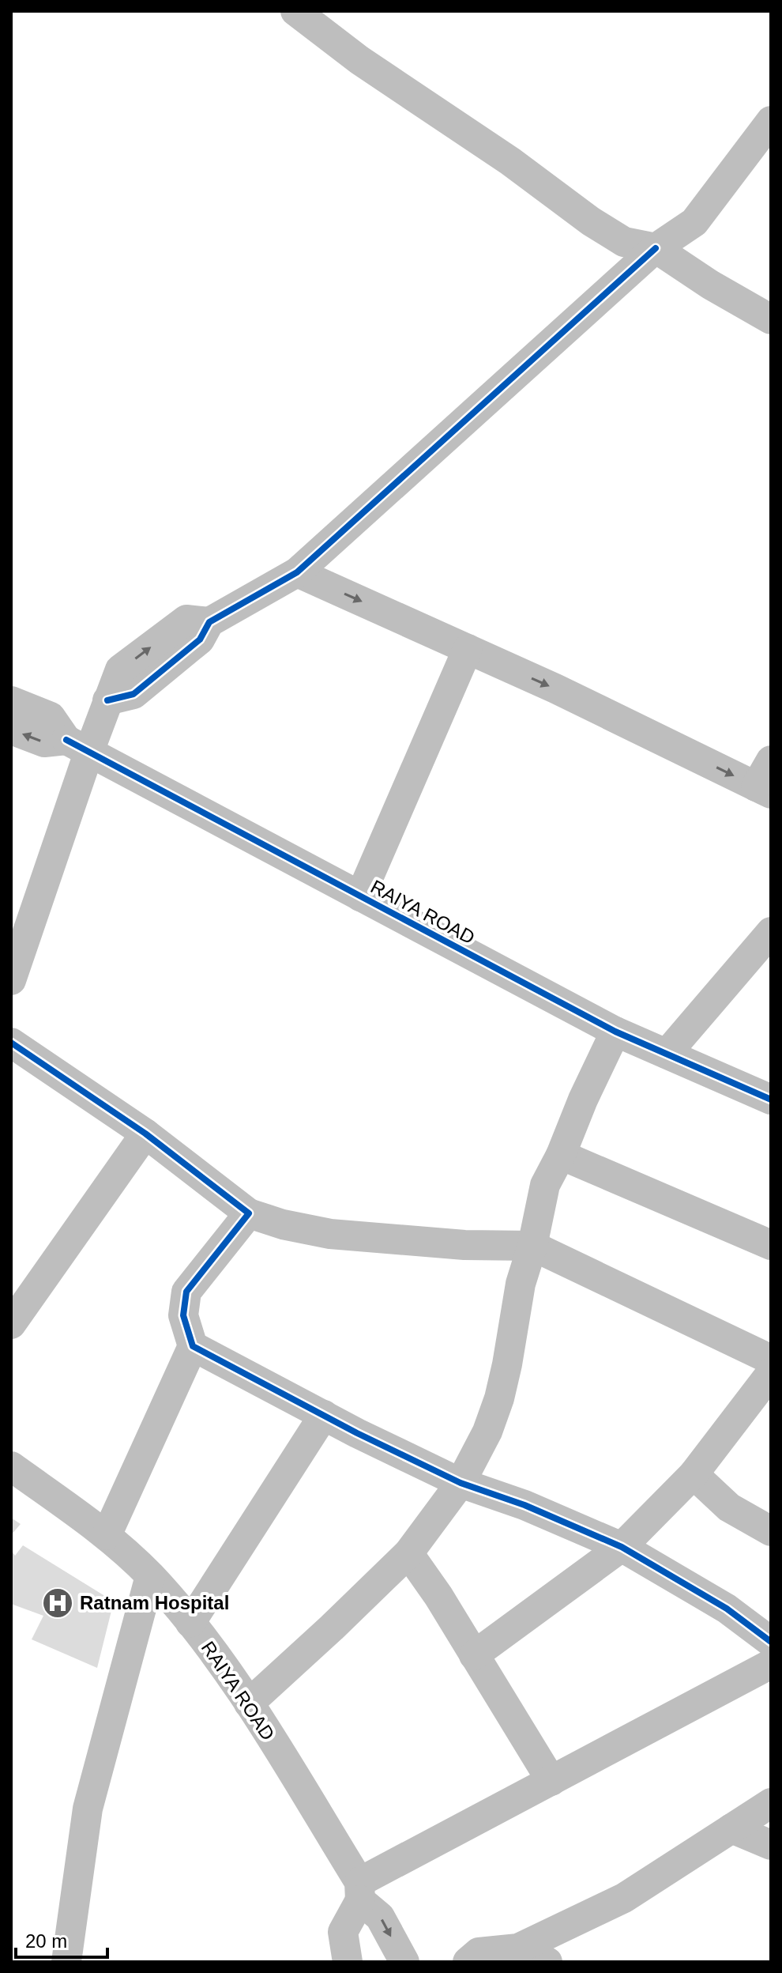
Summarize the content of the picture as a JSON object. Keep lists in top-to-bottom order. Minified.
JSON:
{"streets":{"street":["RAIYA ROAD"]},"places":{"hospital":["Ratnam Hospital"]},"scale_bar":"20 m"}
